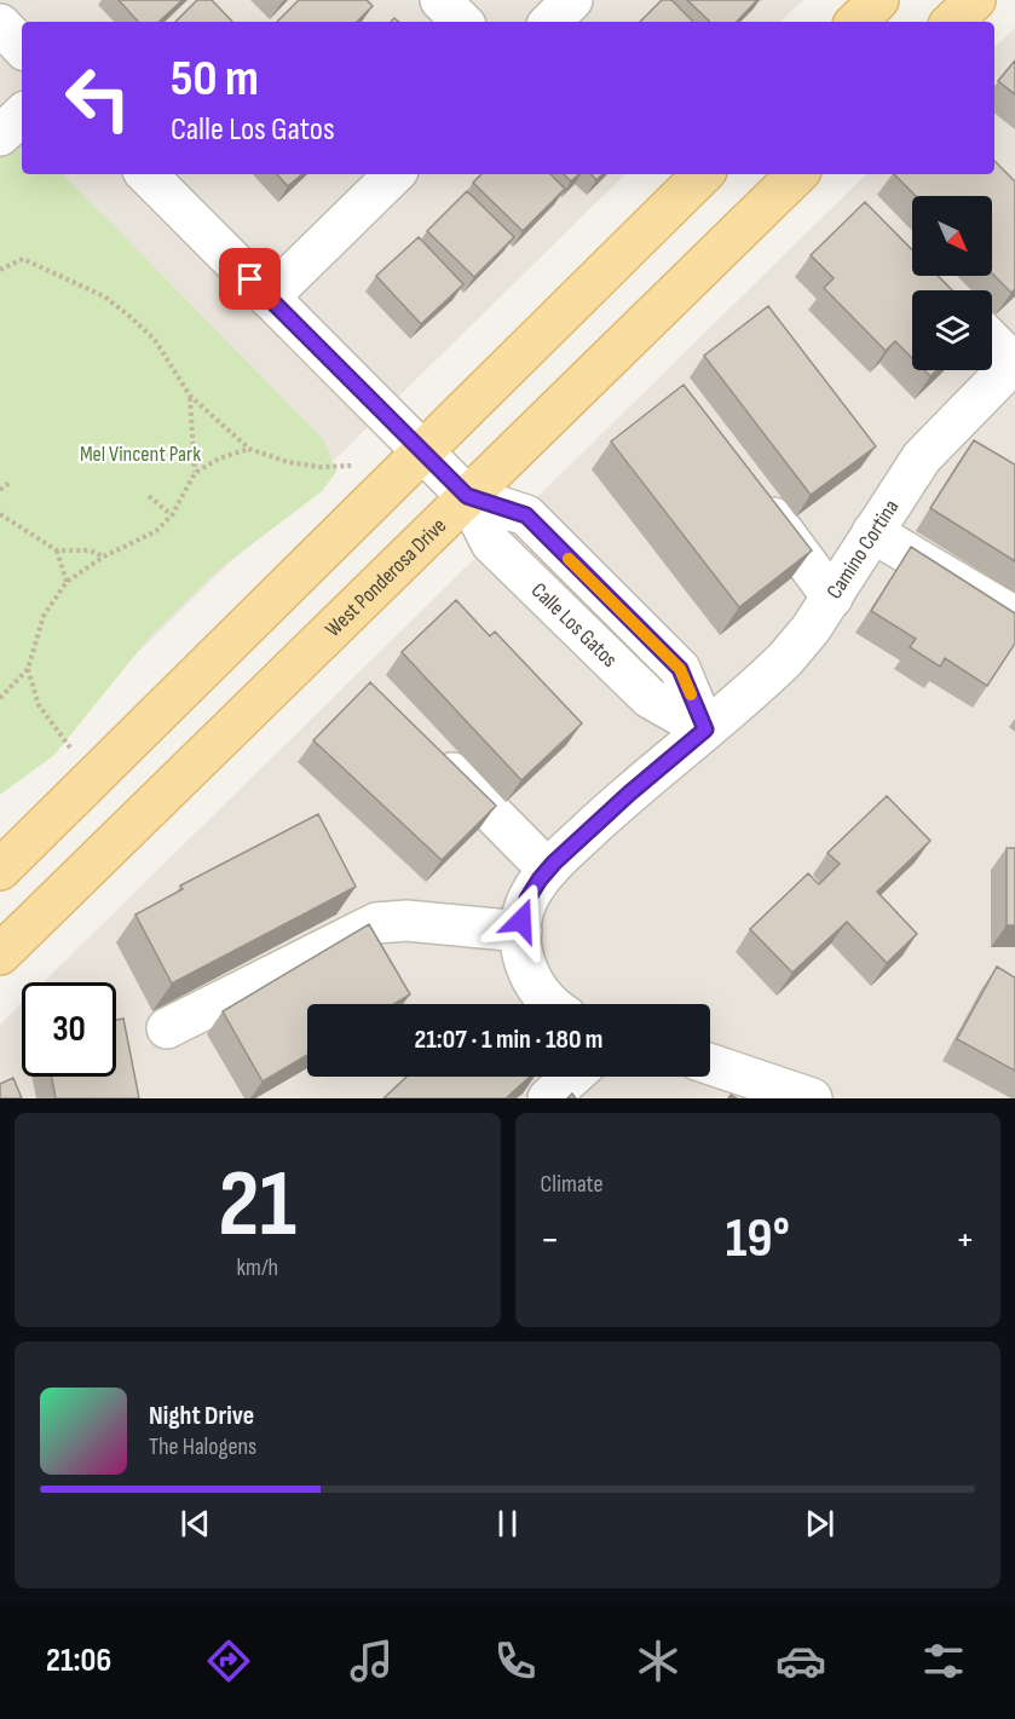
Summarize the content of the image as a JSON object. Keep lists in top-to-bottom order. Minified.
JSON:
{"streets":{"main road":["West Ponderosa Drive"],"street":["Camino Cortina","Calle Los Gatos"]},"crossings":[["Camino Cortina","Calle Los Gatos"],["West Ponderosa Drive","Calle Los Gatos"]],"parks":["Mel Vincent Park"],"north":"bottom right","page":{"turn":["50 m","Calle Los Gatos"],"limit":"30","trip":"21:07 · 1 min · 180 m","tile":[["21","km/h"],"Climate"],"heat":["−","19°","+"],"song":["Night Drive","The Halogens"],"tabs":"21:06"}}
